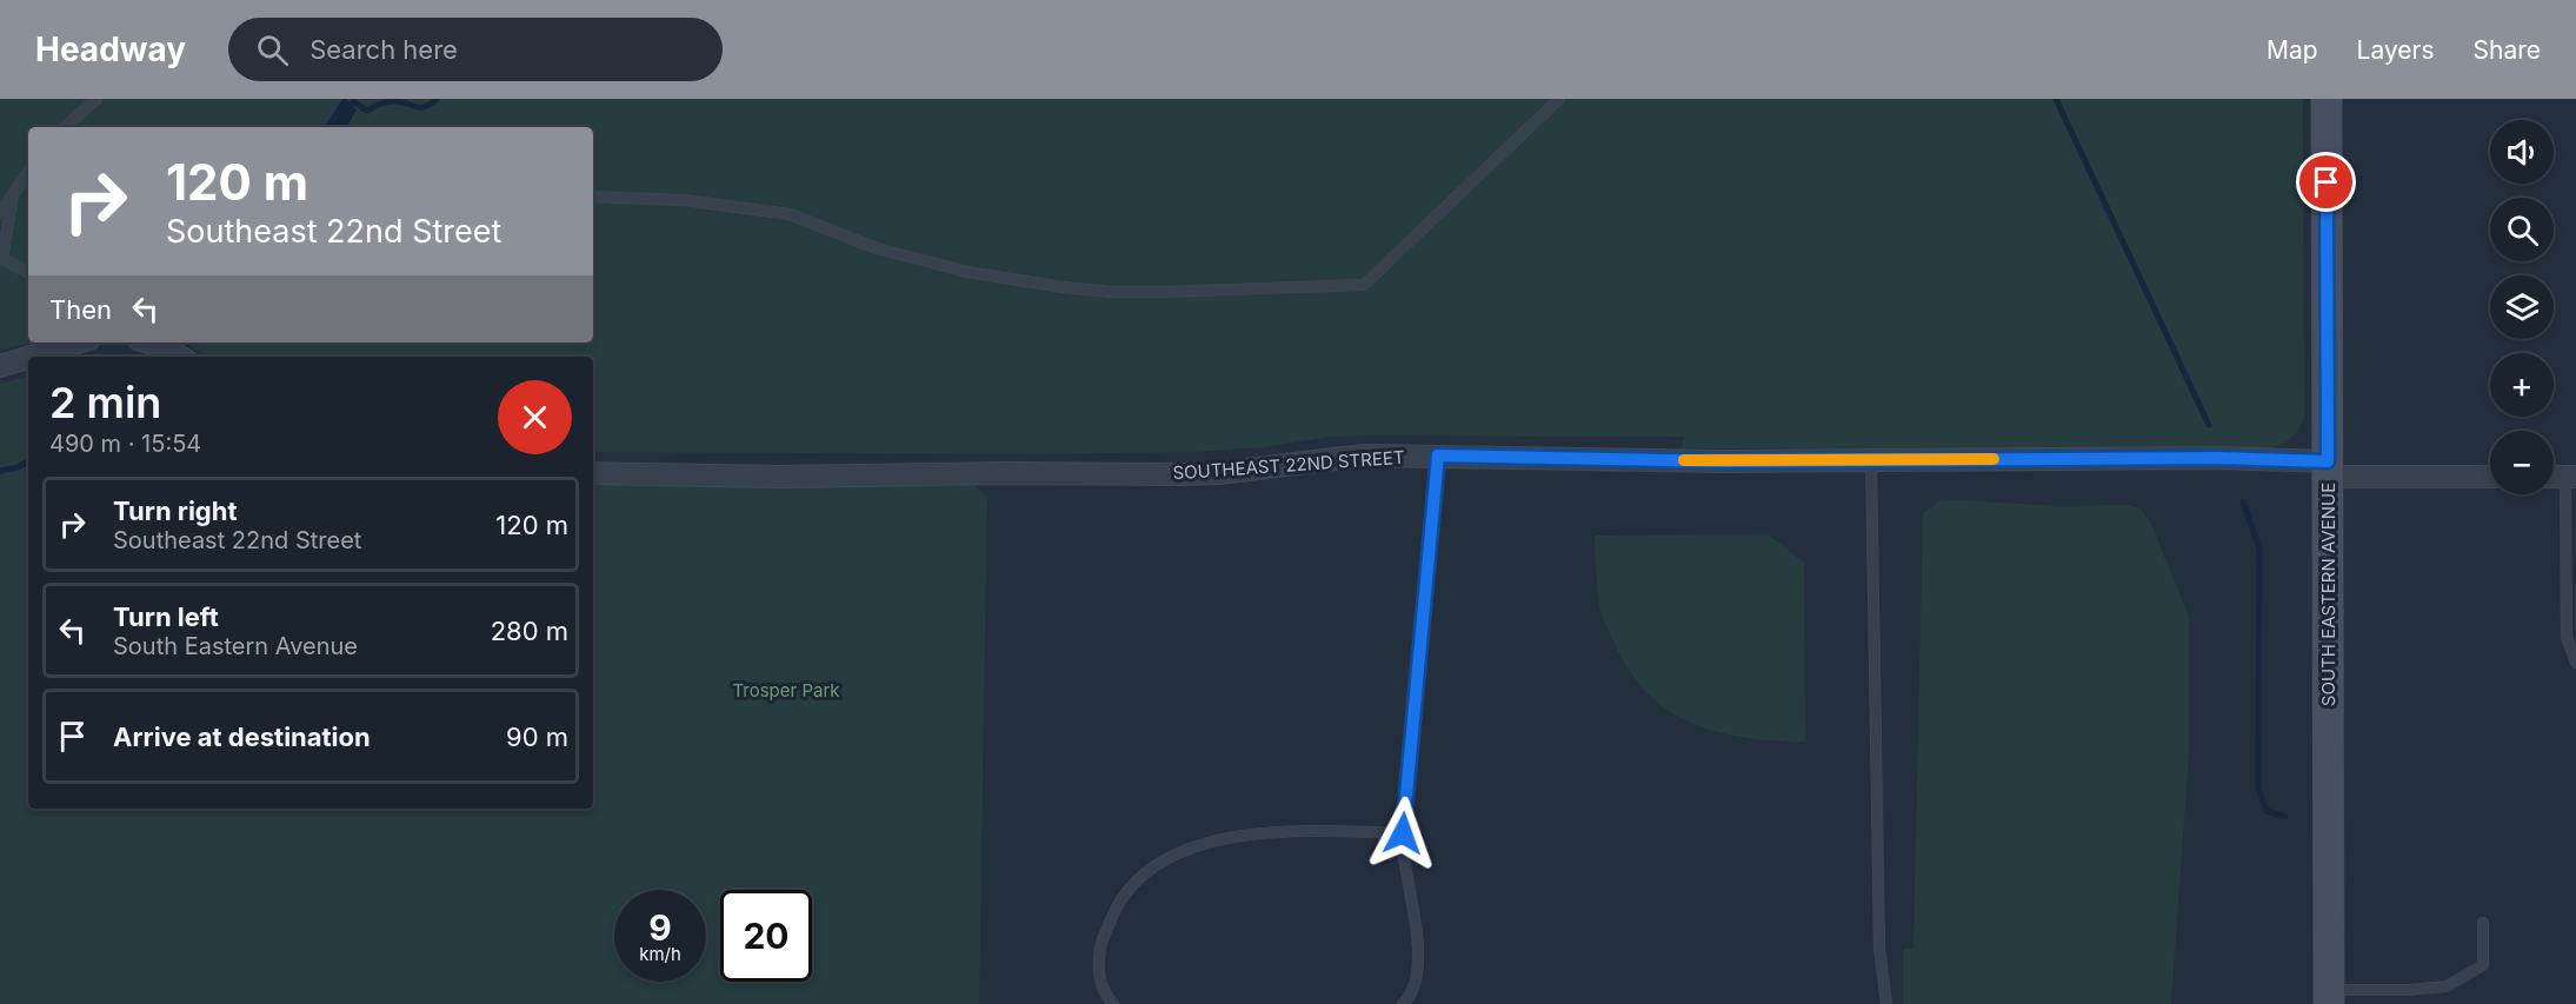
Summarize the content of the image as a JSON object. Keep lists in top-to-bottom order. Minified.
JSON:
{"streets":{"main road":["SOUTH EASTERN AVENUE"],"street":["SOUTHEAST 22ND STREET"]},"crossings":[["SOUTHEAST 22ND STREET","SOUTH EASTERN AVENUE"]],"parks":["Trosper Park"],"page":{"header":"Headway","search":"Search here","nav":["Map","Layers","Share"],"map_buttons":["+","−"],"turn":["120 m","Southeast 22nd Street"],"then":"Then","heading":["2 min","490 m · 15:54"],"list":[{"name":"Turn right","note":"Southeast 22nd Street","value":"120 m"},{"name":"Turn left","note":"South Eastern Avenue","value":"280 m"},{"name":"Arrive at destination","value":"90 m"}],"speed":"9 km/h","limit":"20"}}
